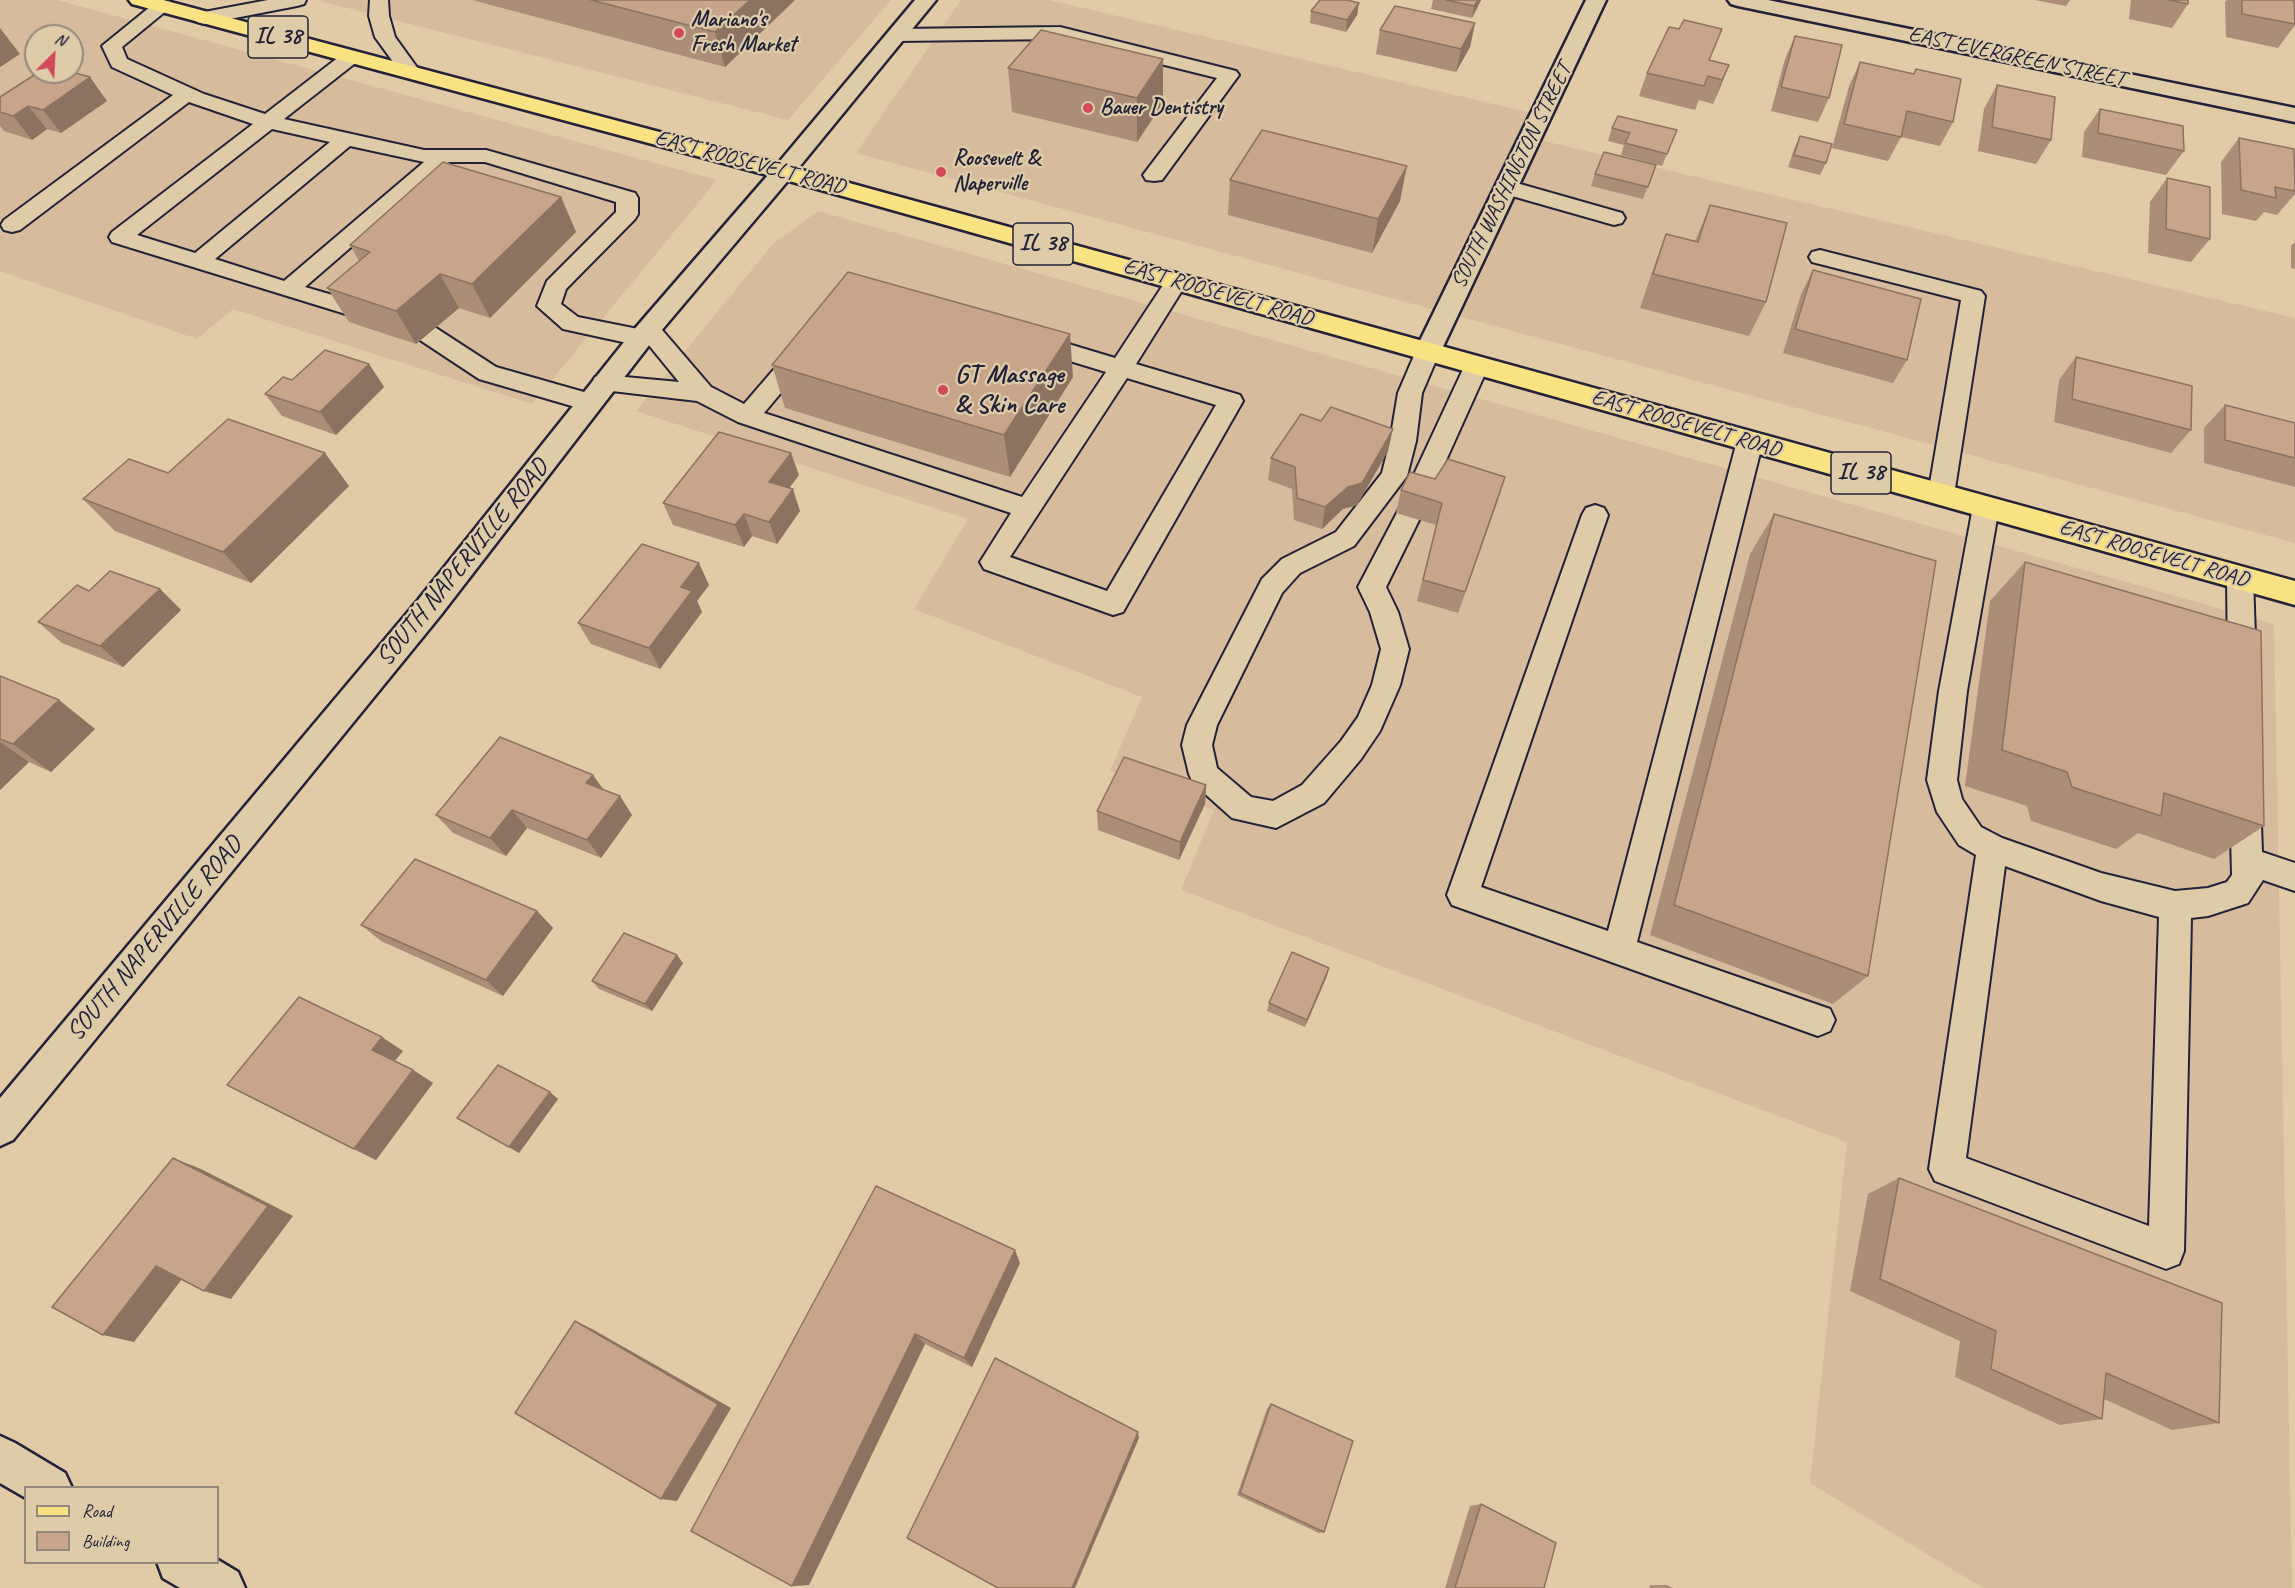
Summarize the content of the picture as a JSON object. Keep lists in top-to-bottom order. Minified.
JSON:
{"streets":{"main road":["IL 38","EAST ROOSEVELT ROAD"],"street":["EAST EVERGREEN STREET","SOUTH WASHINGTON STREET","SOUTH NAPERVILLE ROAD"]},"crossings":[["EAST ROOSEVELT ROAD","SOUTH WASHINGTON STREET"],["EAST ROOSEVELT ROAD","SOUTH NAPERVILLE ROAD"]],"places":["Mariano's Fresh Market","Bauer Dentistry","Roosevelt & Naperville","GT Massage & Skin Care"],"legend":["Road","Building"],"north":"top right"}
